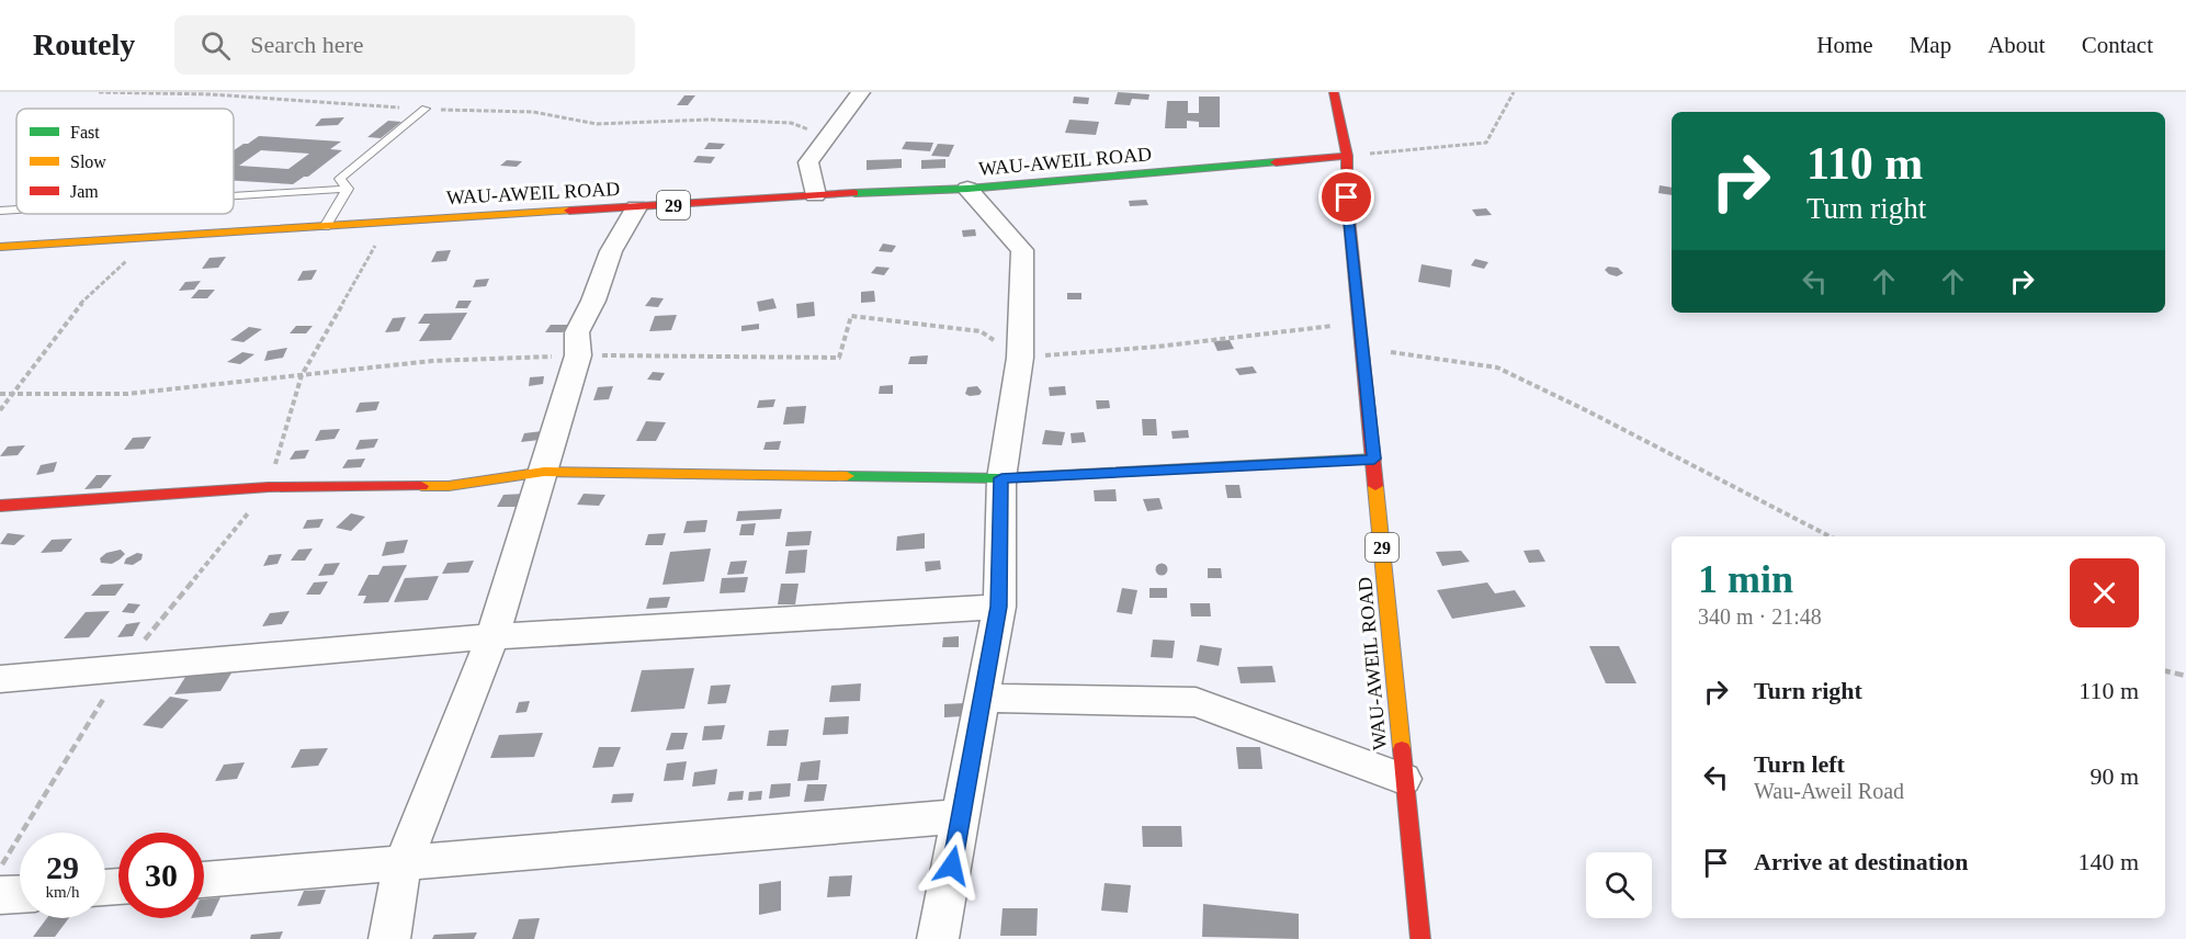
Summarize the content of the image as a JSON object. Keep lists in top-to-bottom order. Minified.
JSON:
{"streets":{"main road":["WAU-AWEIL ROAD","29"]},"legend":["Fast","Slow","Jam"],"page":{"header":"Routely","search":"Search here","nav":["Home","Map","About","Contact"],"turn":["110 m","Turn right"],"heading":["1 min","340 m · 21:48"],"list":[{"name":"Turn right","value":"110 m"},{"name":"Turn left","note":"Wau-Aweil Road","value":"90 m"},{"name":"Arrive at destination","value":"140 m"}],"speed":"29 km/h","limit":"30"}}
